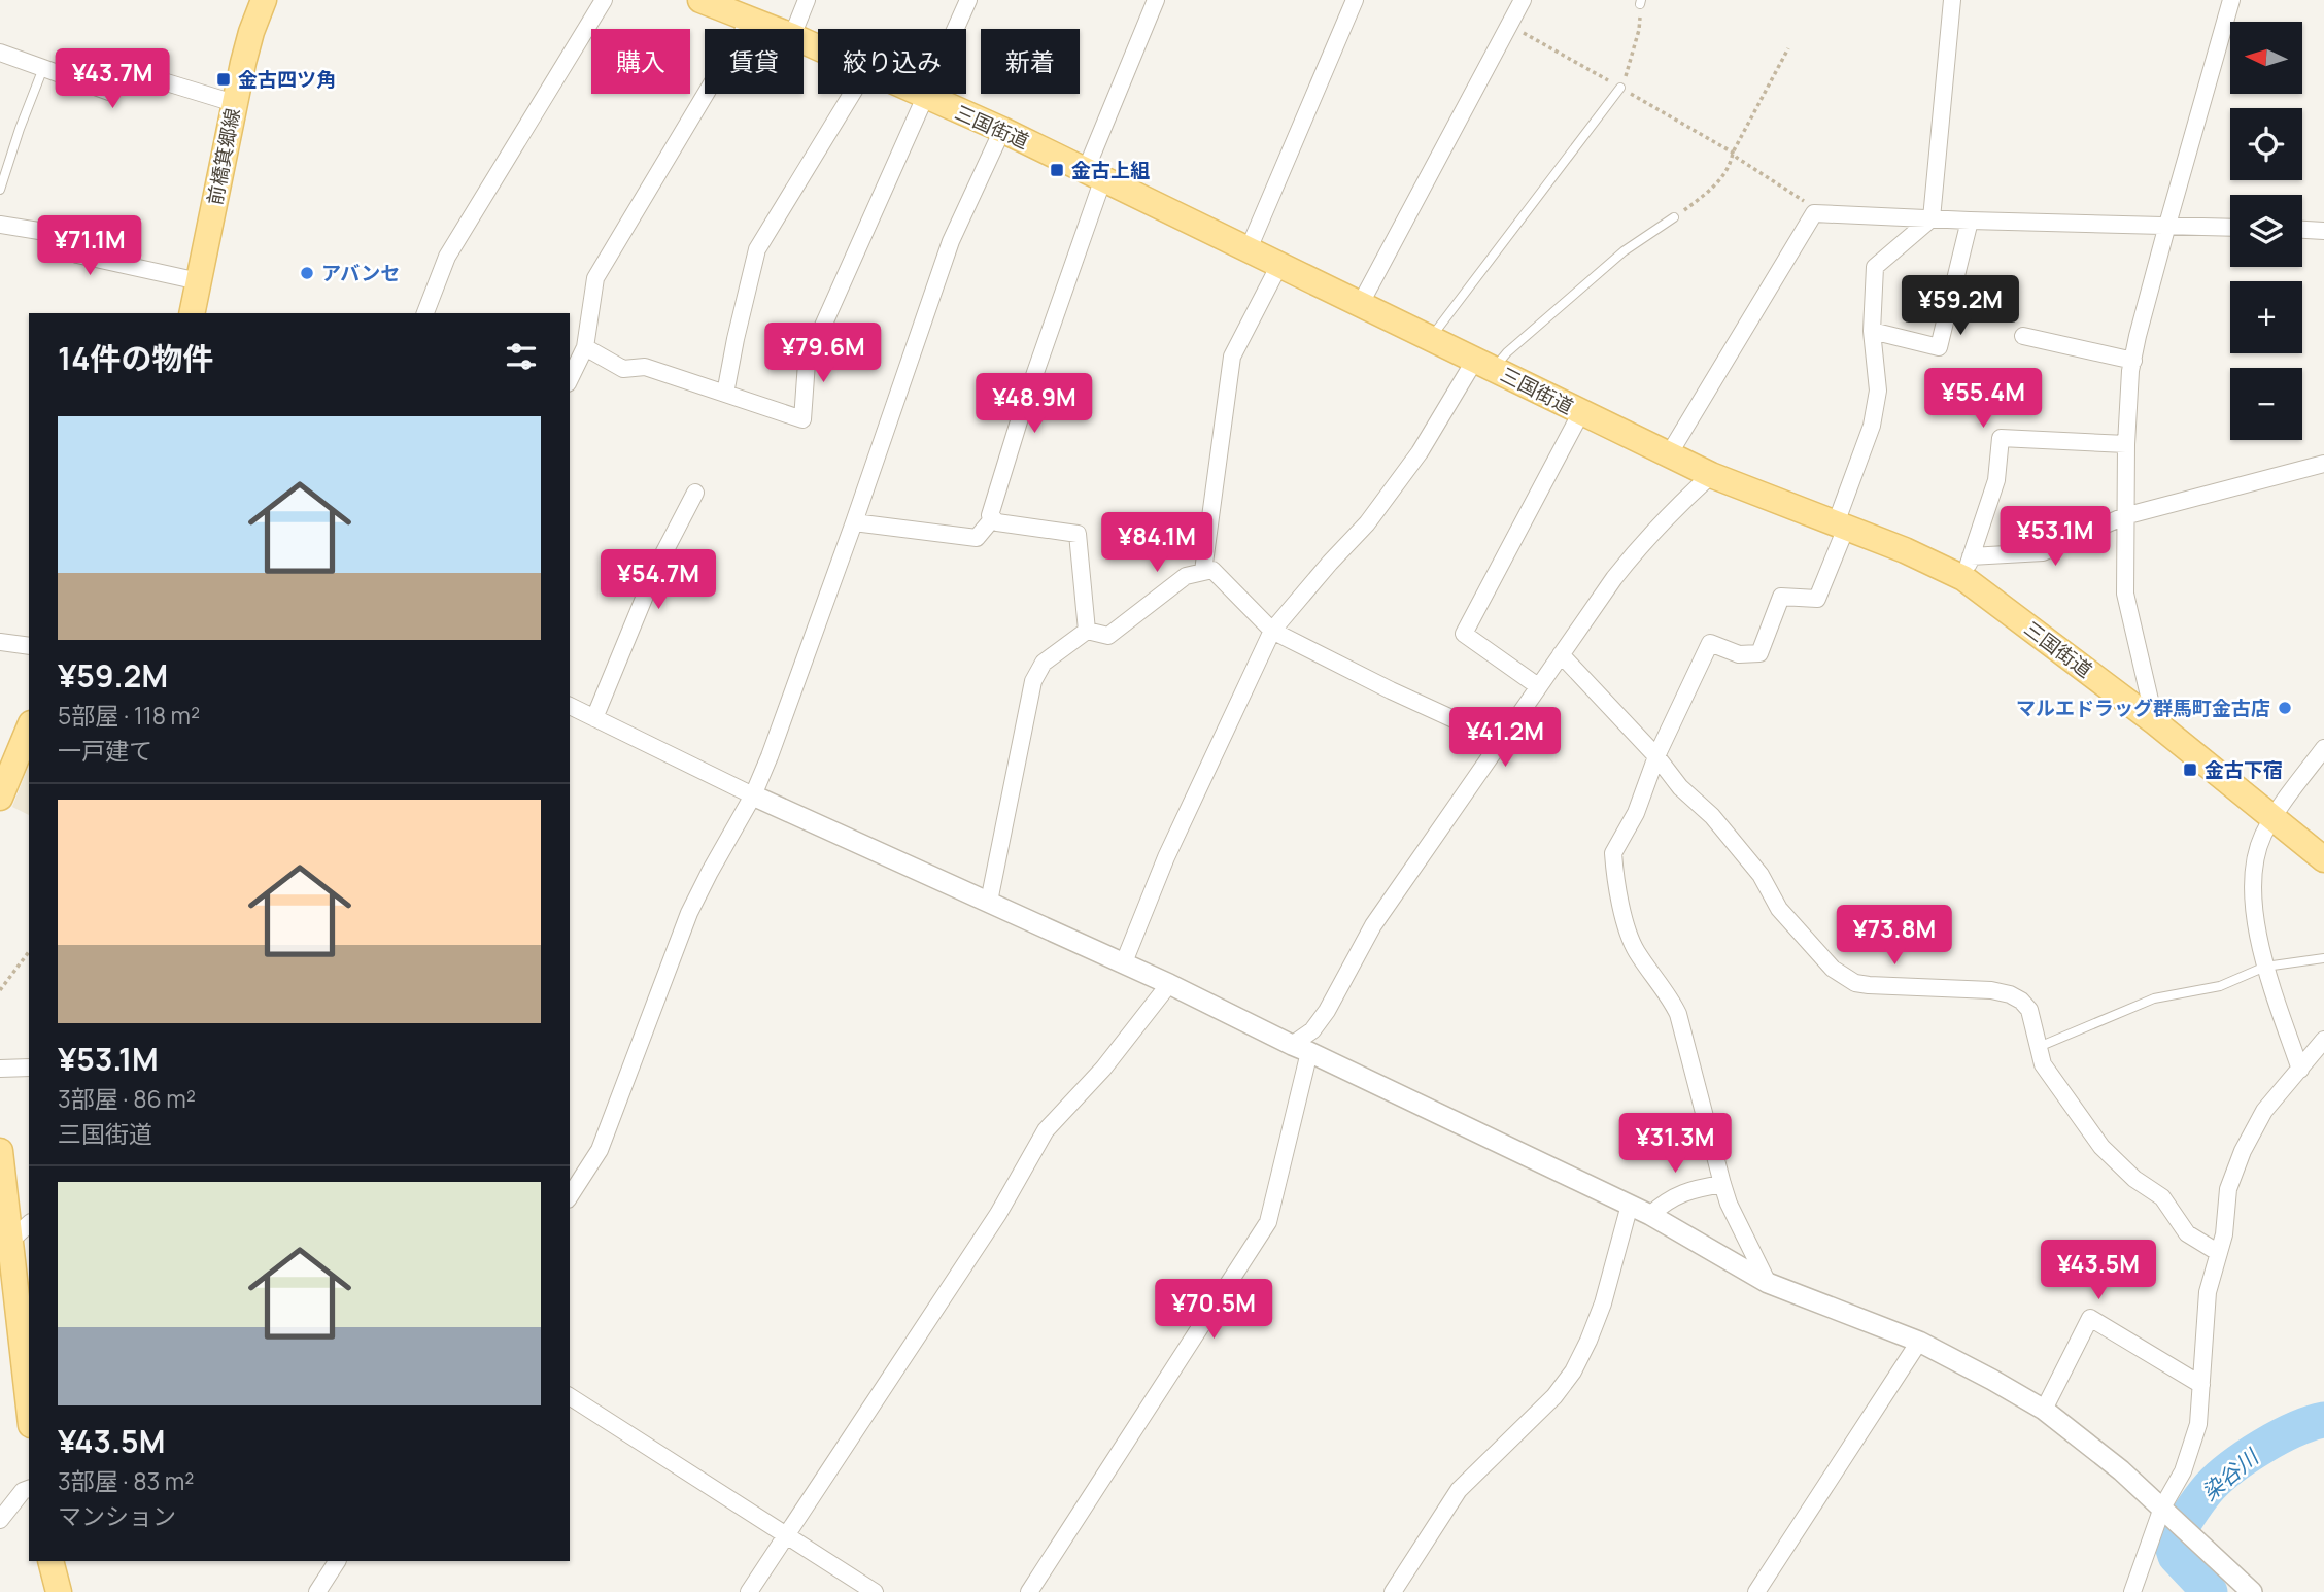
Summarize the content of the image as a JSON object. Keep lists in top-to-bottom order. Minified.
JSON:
{"streets":{"main road":["三国街道","前橋箕郷線"]},"water":["染谷川"],"places":{"transit":["金古四ツ角","金古上組","金古下宿"],"other":["アバンセ","マルエドラッグ群馬町金古店"]},"north":"left","page":{"map_buttons":["+","−"],"chip":["購入","賃貸","絞り込み","新着"],"price":["¥43.7M","¥71.1M","¥59.2M","¥79.6M","¥55.4M","¥48.9M","¥53.1M","¥84.1M","¥54.7M","¥41.2M","¥73.8M","¥31.3M","¥43.5M","¥70.5M"],"heading":"14件の物件","list":[{"name":"¥59.2M","note":"5部屋 · 118 m² · 一戸建て"},{"name":"¥53.1M","note":"3部屋 · 86 m² · 三国街道"},{"name":"¥43.5M","note":"3部屋 · 83 m² · マンション"}]}}
